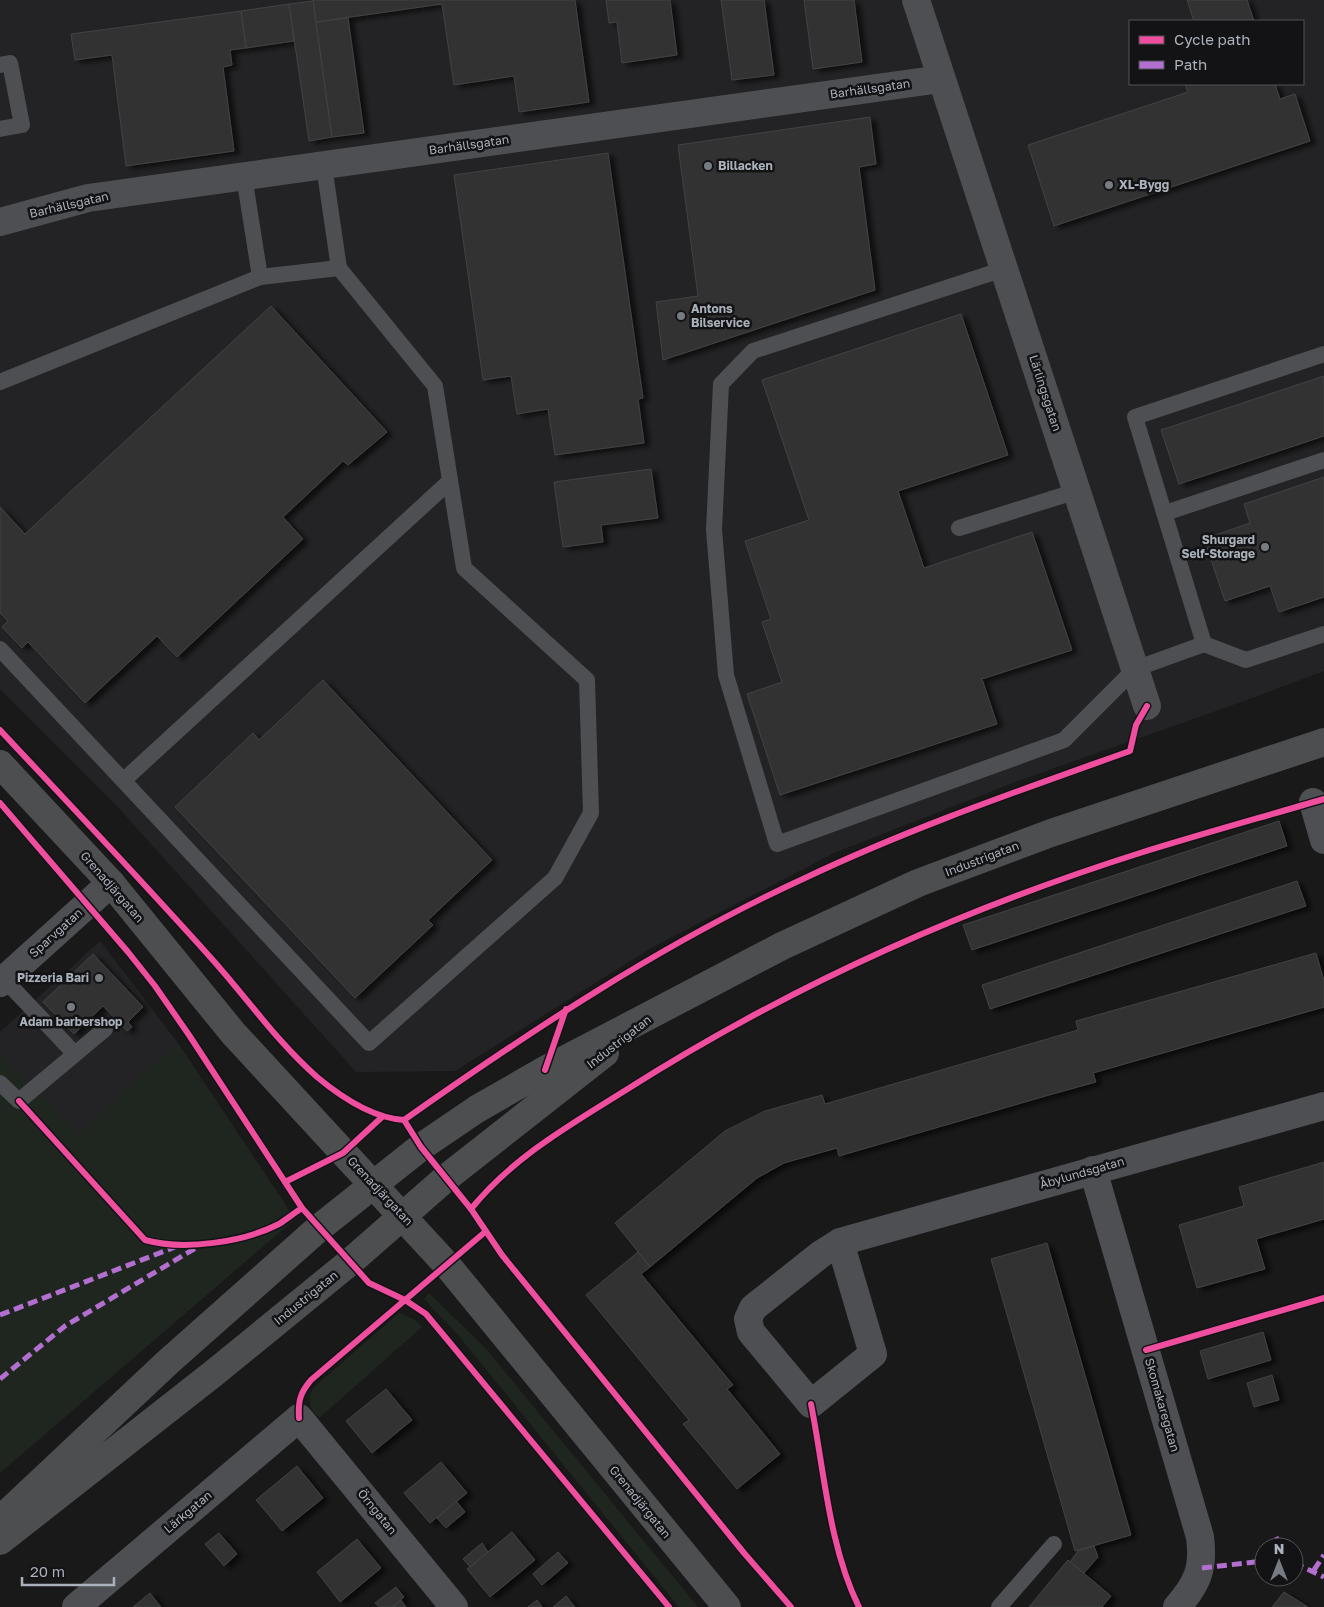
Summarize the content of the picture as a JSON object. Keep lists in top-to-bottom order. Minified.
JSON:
{"streets":{"main road":["Industrigatan","Grenadjärgatan"],"street":["Barhällsgatan","Lärlingsgatan","Sparvgatan","Åbylundsgatan","Skomakaregatan","Lärkgatan","Örngatan"]},"crossings":[["Barhällsgatan","Lärlingsgatan"],["Industrigatan","Grenadjärgatan"],["Grenadjärgatan","Sparvgatan"],["Åbylundsgatan","Skomakaregatan"],["Lärkgatan","Örngatan"]],"places":["Billacken","XL-Bygg","Antons Bilservice","Shurgard Self-Storage","Pizzeria Bari","Adam barbershop"],"legend":["Cycle path","Path"],"scale_bar":"20 m","north":"top"}
